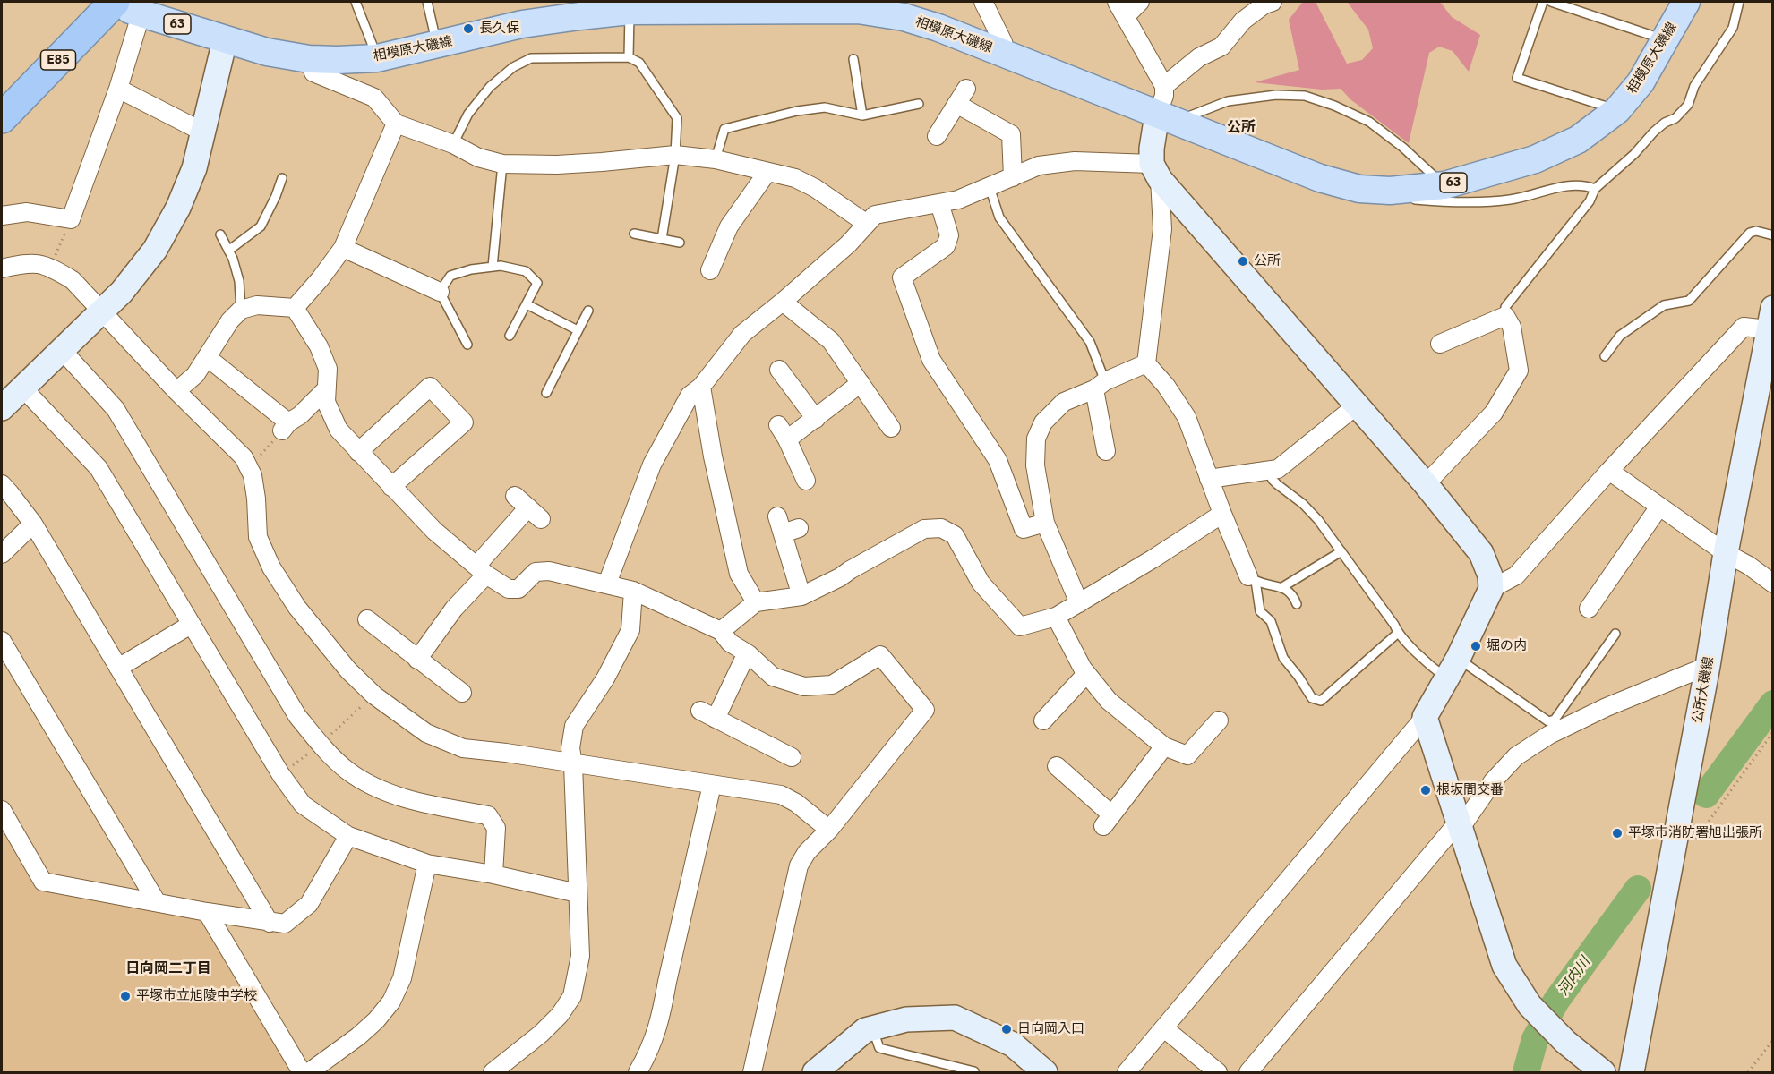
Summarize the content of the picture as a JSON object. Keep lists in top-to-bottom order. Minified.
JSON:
{"streets":{"highway":["E85"],"main road":["63","相模原大磯線"],"street":["公所大磯線"]},"crossings":[["相模原大磯線","E85"]],"districts":["公所","日向岡二丁目"],"water":["河内川"],"places":["長久保","公所","堀の内","根坂間交番","平塚市消防署旭出張所","平塚市立旭陵中学校","日向岡入口"]}
